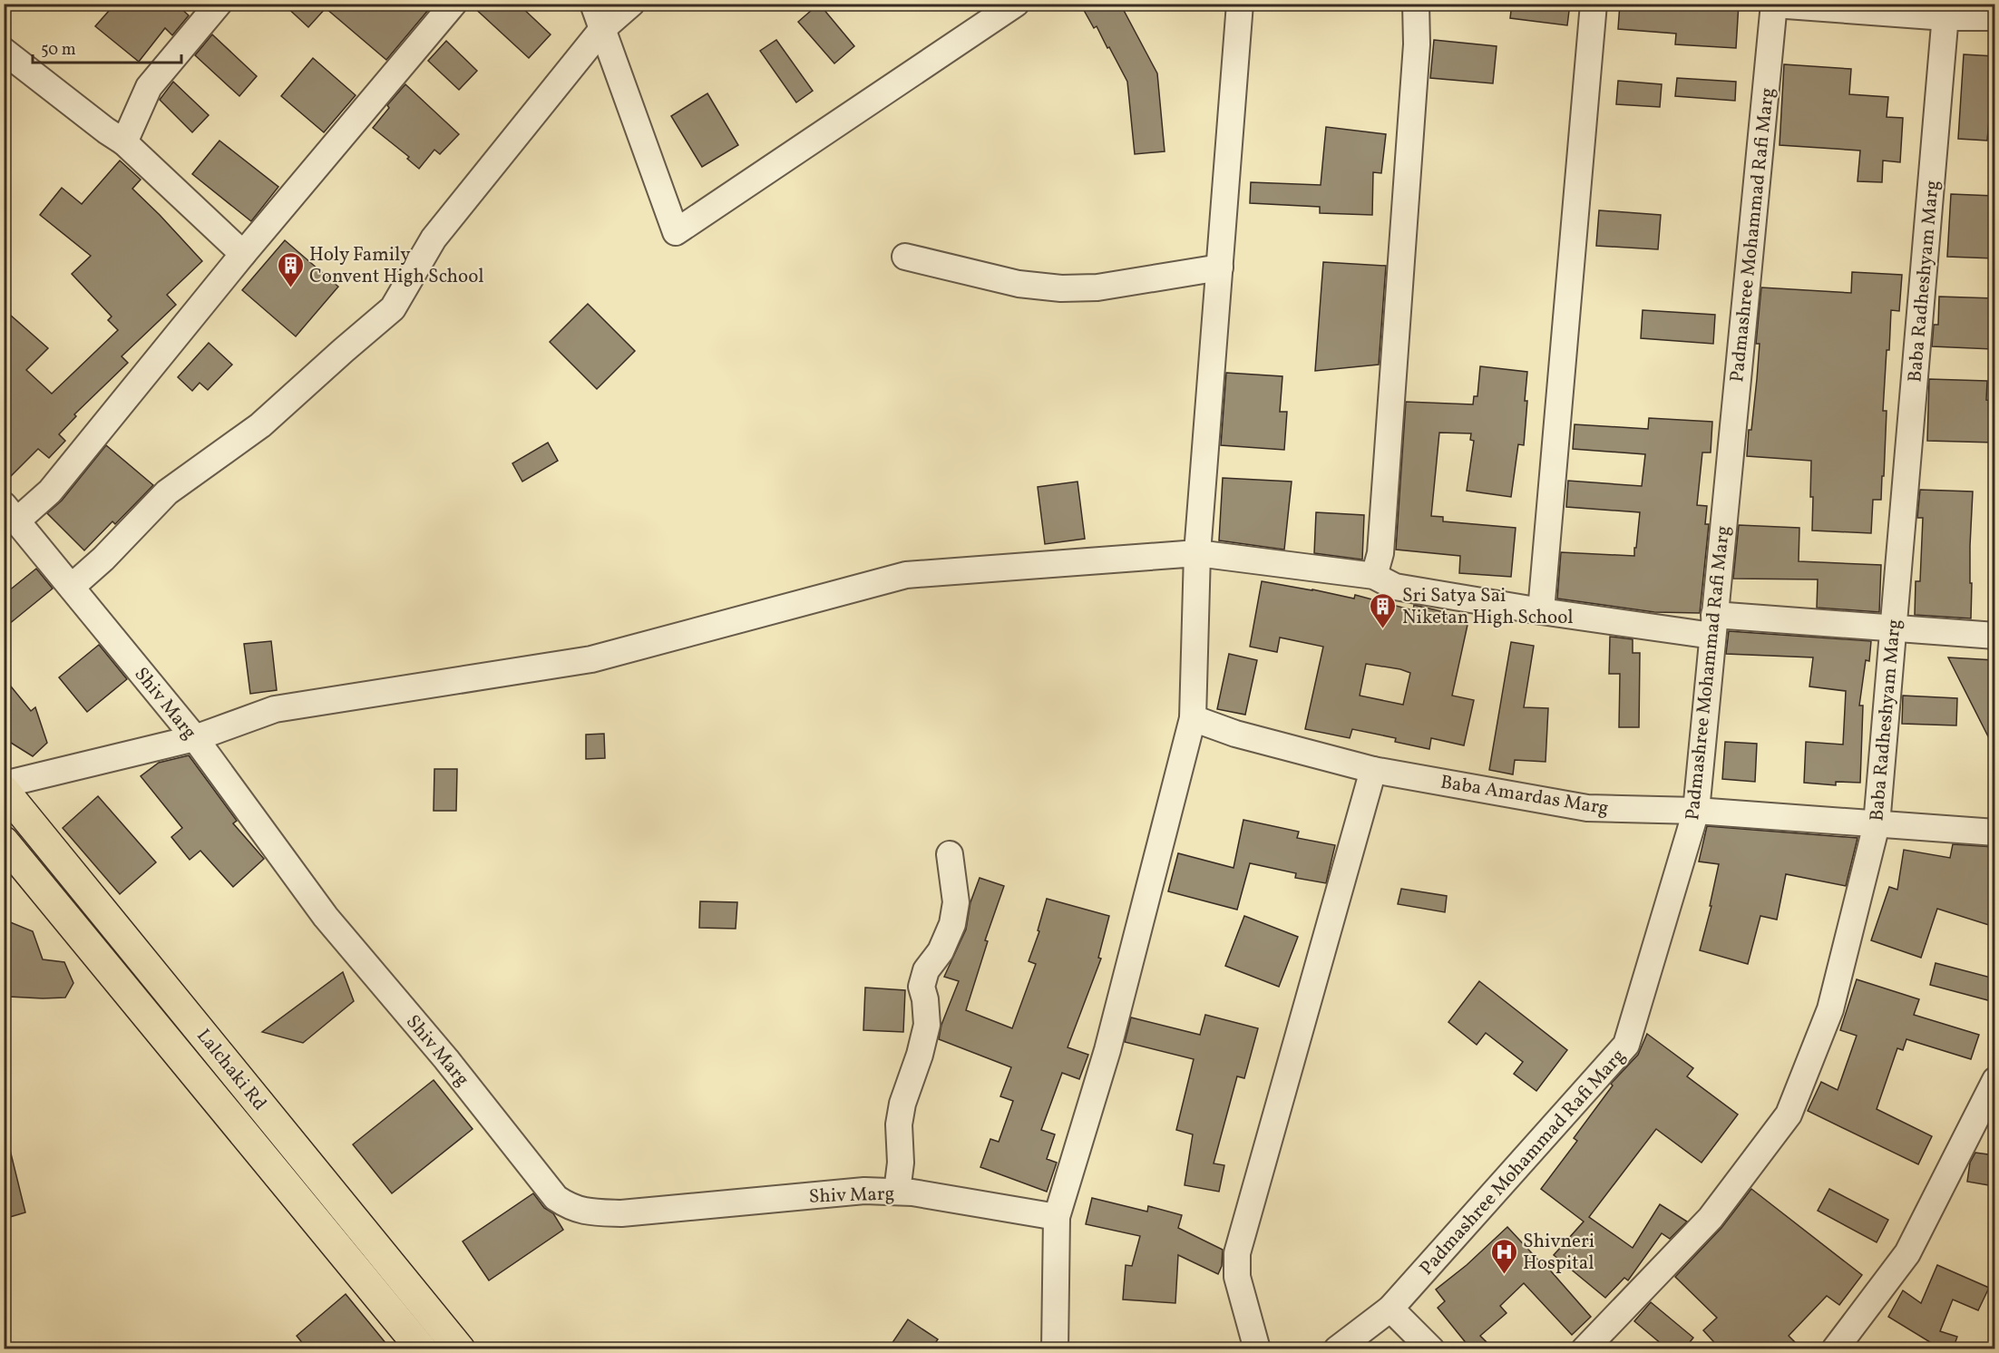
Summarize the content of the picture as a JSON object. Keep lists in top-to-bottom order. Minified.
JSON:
{"streets":{"main road":["Lalchaki Rd"],"street":["Padmashree Mohammad Rafi Marg","Baba Radheshyam Marg","Shiv Marg","Baba Amardas Marg"]},"crossings":[["Padmashree Mohammad Rafi Marg","Baba Amardas Marg"],["Baba Radheshyam Marg","Baba Amardas Marg"]],"places":{"building":["Holy Family Convent High School","Sri Satya Sai Niketan High School"],"hospital":["Shivneri Hospital"]},"scale_bar":"50 m"}
